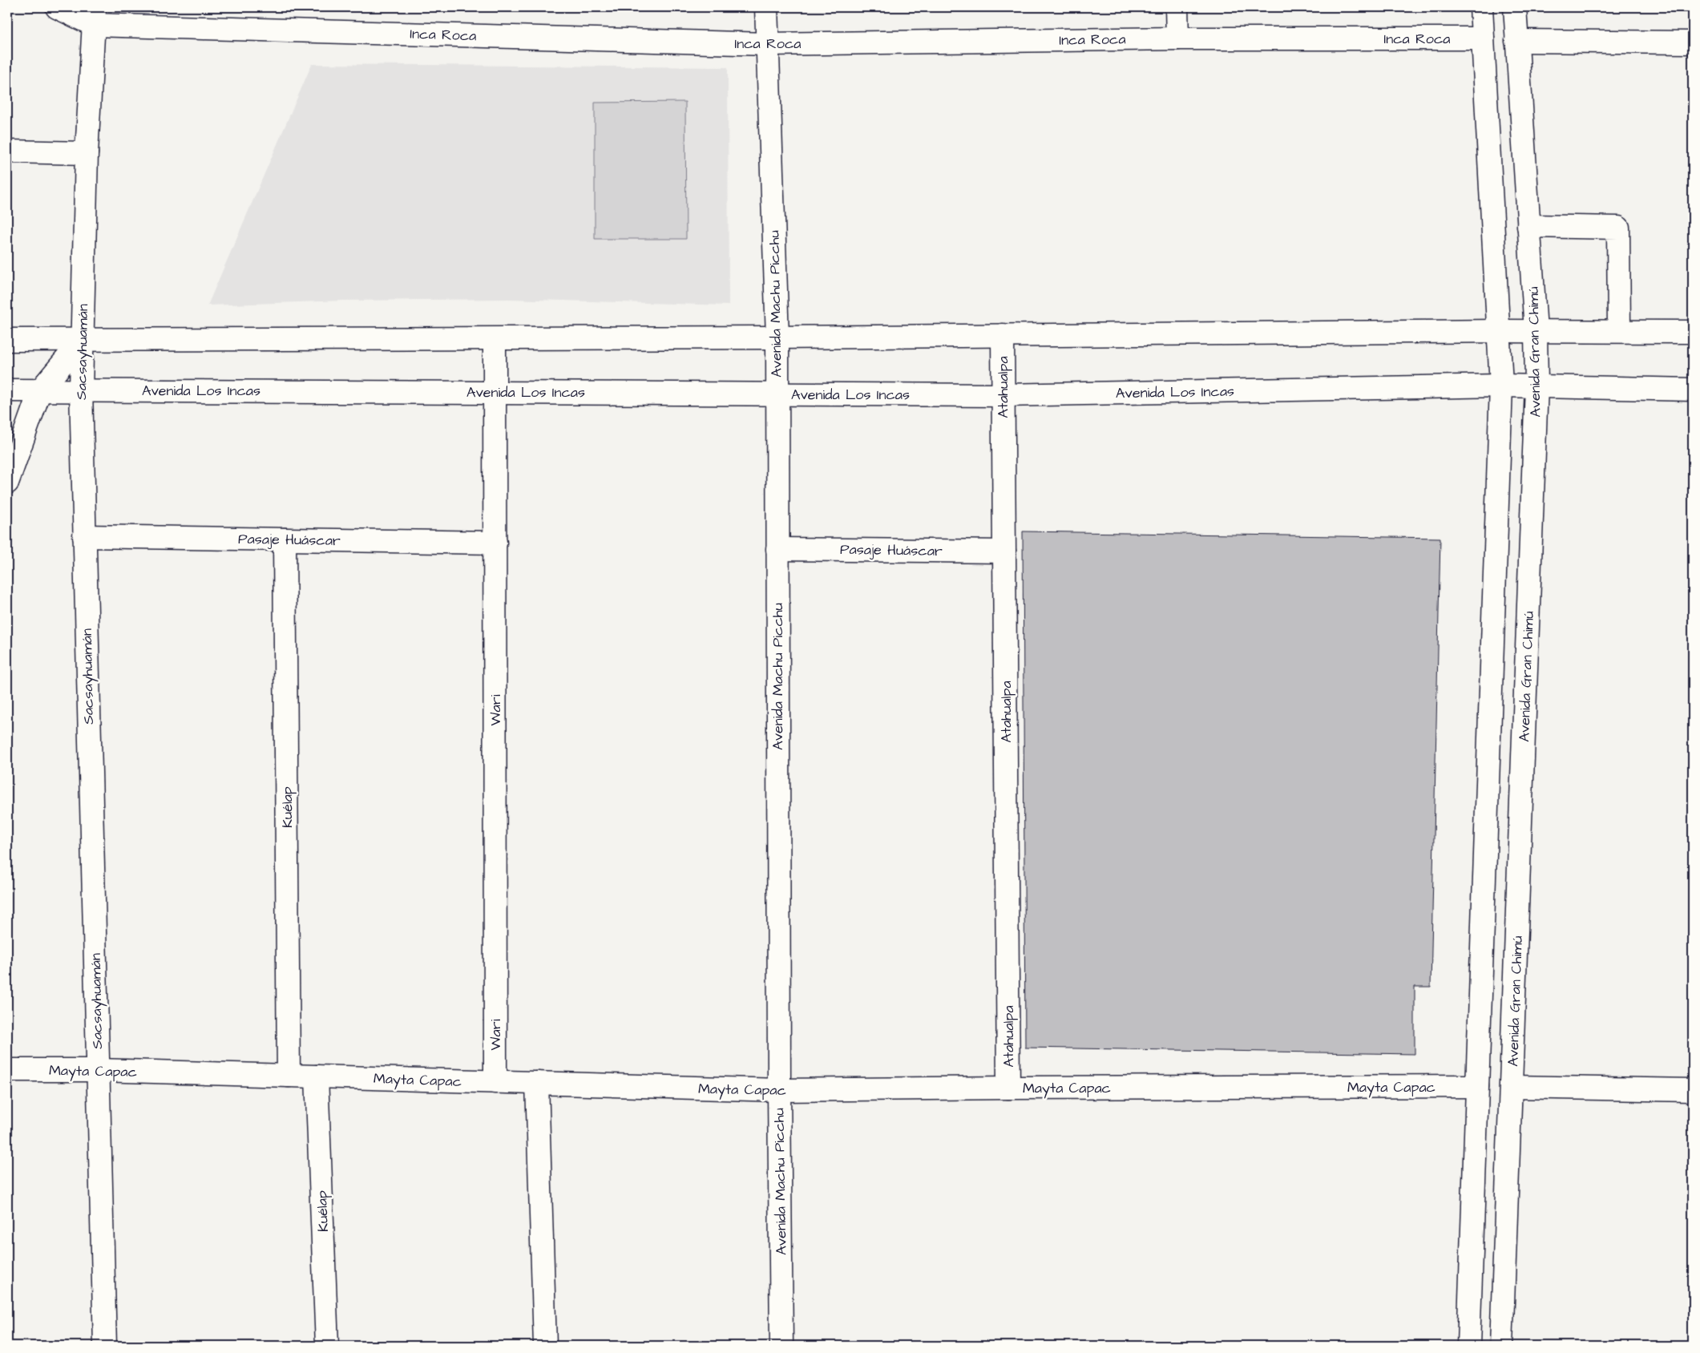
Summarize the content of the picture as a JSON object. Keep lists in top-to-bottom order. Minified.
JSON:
{"streets":{"main road":["Inca Roca","Avenida Machu Picchu","Sacsayhuamán","Avenida Gran Chimú","Atahualpa","Avenida Los Incas","Pasaje Huáscar","Wari","Kuélap","Mayta Capac"]},"crossings":[["Inca Roca","Avenida Machu Picchu"],["Inca Roca","Sacsayhuamán"],["Avenida Machu Picchu","Avenida Los Incas"],["Avenida Machu Picchu","Pasaje Huáscar"],["Avenida Machu Picchu","Mayta Capac"],["Sacsayhuamán","Avenida Los Incas"],["Sacsayhuamán","Pasaje Huáscar"],["Sacsayhuamán","Mayta Capac"],["Avenida Gran Chimú","Avenida Los Incas"],["Atahualpa","Avenida Los Incas"],["Atahualpa","Pasaje Huáscar"],["Atahualpa","Mayta Capac"],["Avenida Los Incas","Wari"],["Pasaje Huáscar","Wari"],["Pasaje Huáscar","Kuélap"],["Wari","Mayta Capac"],["Kuélap","Mayta Capac"]]}
